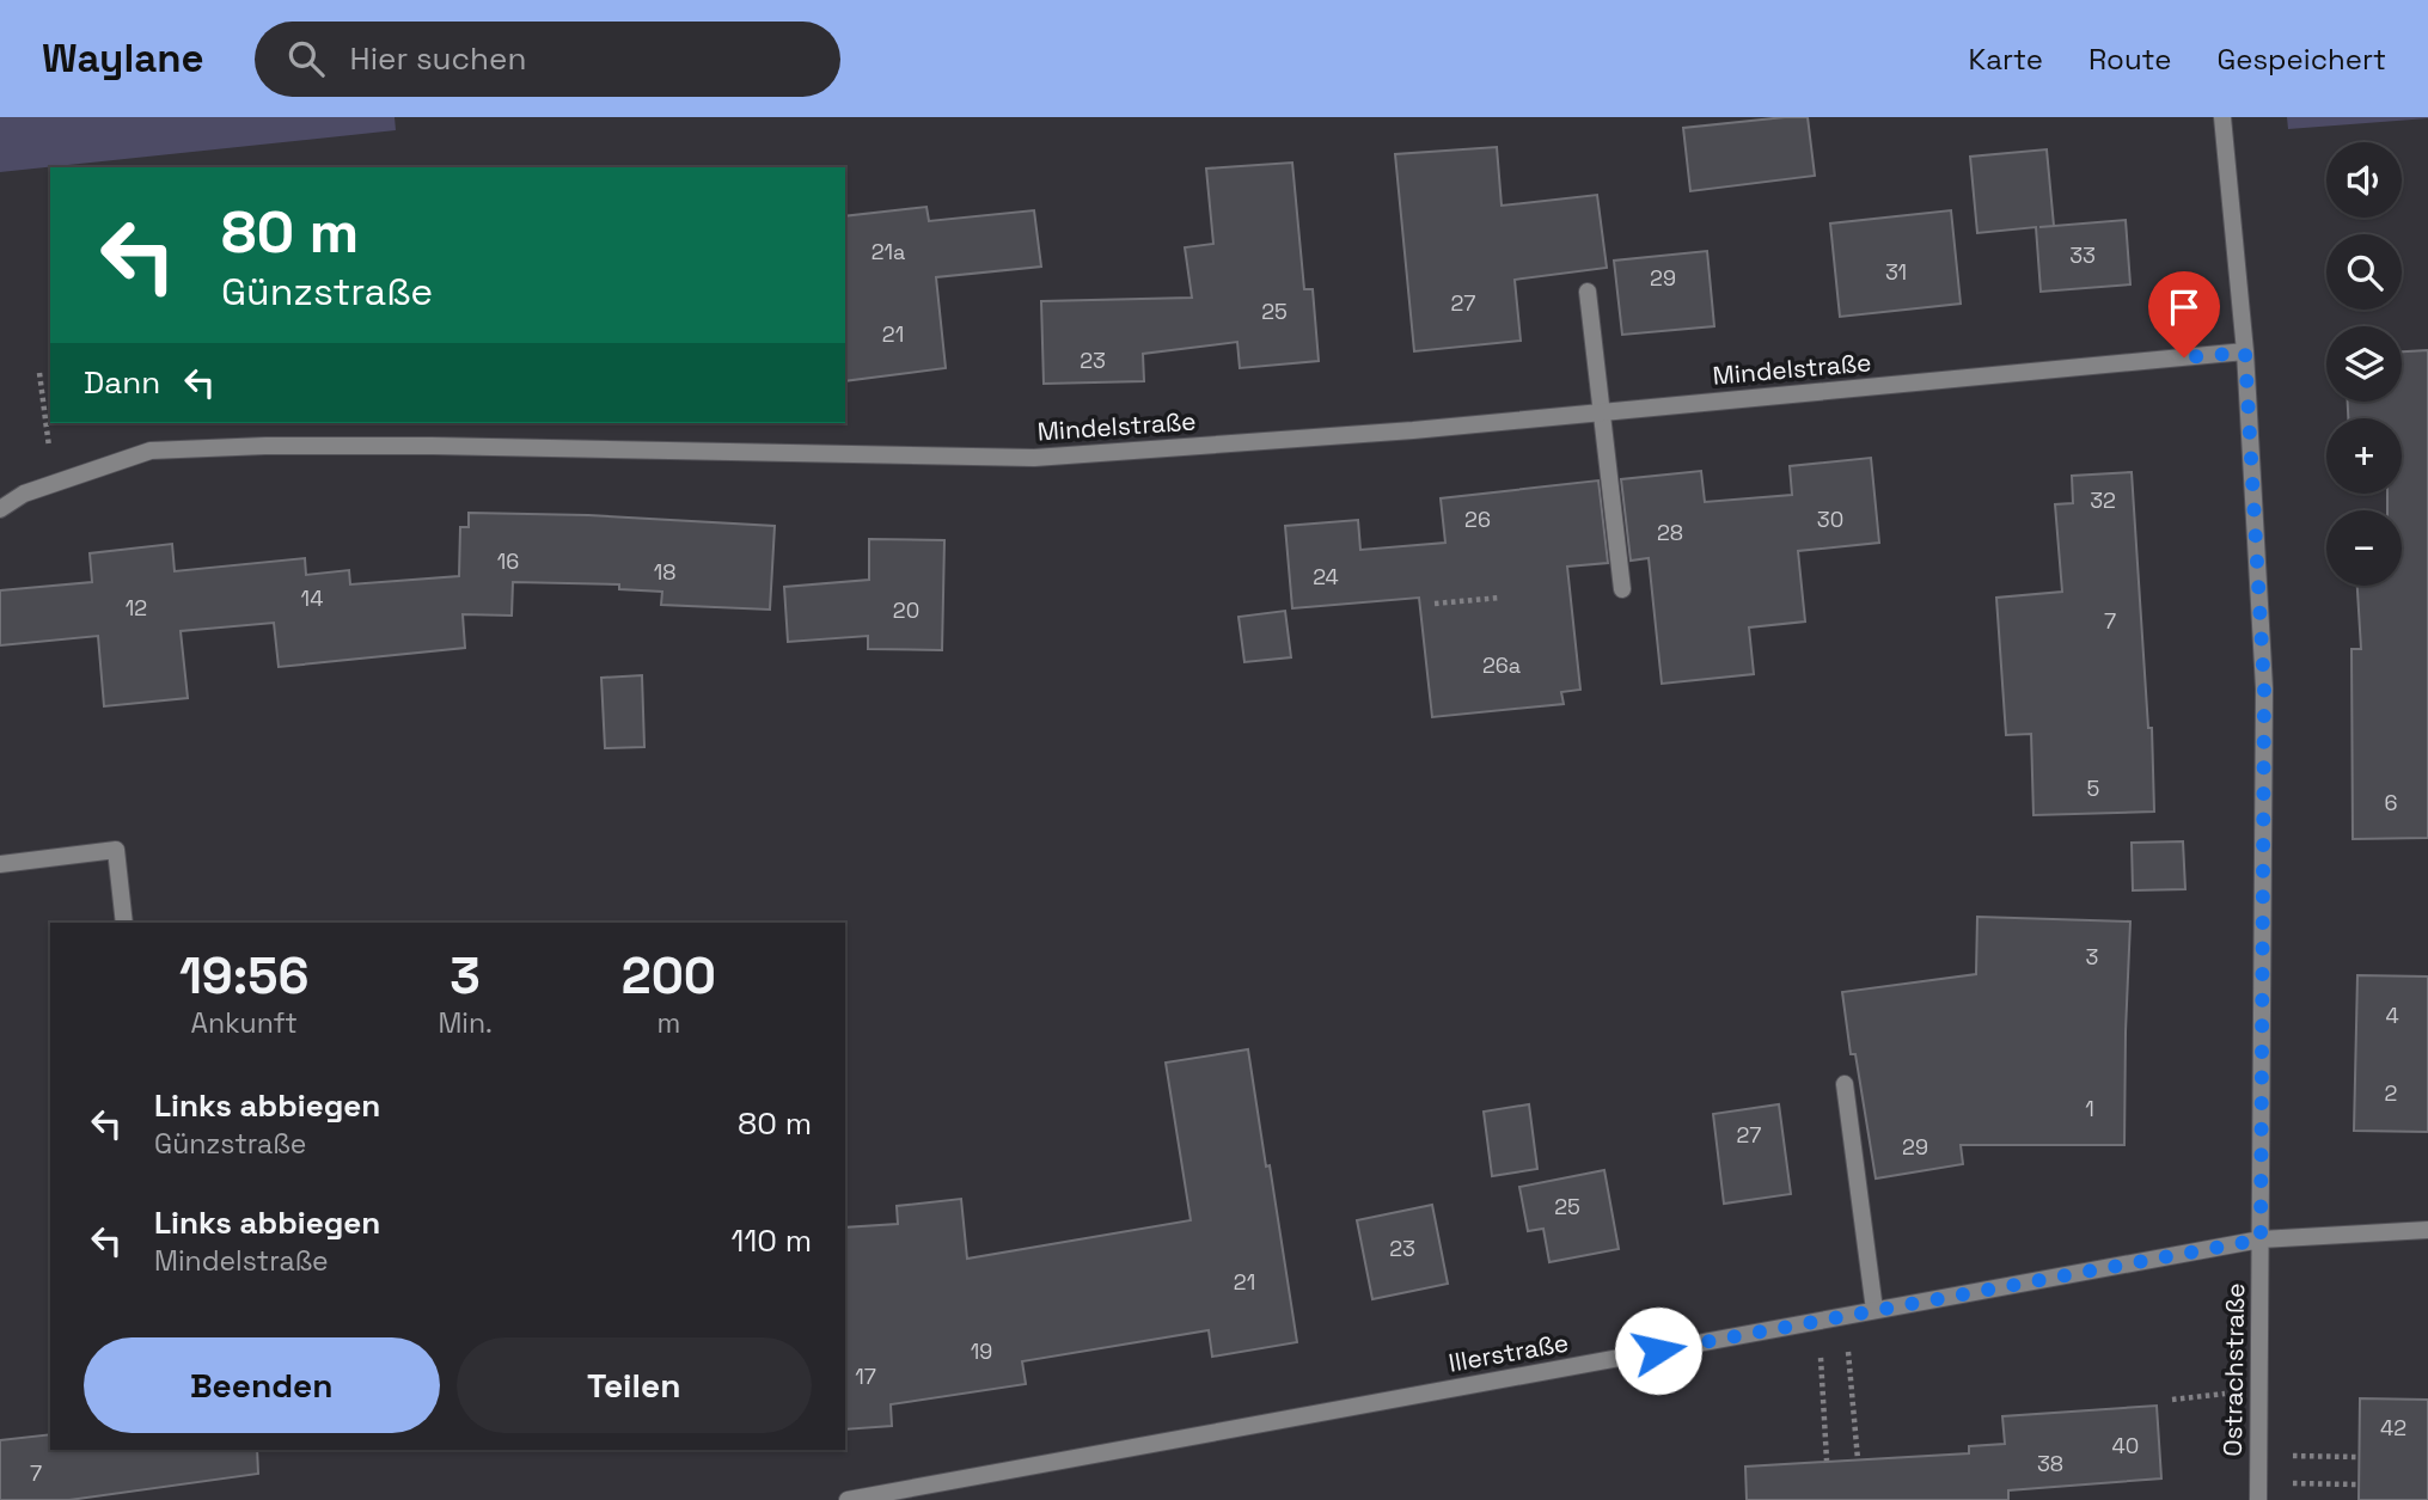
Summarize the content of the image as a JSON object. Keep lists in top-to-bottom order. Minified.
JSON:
{"streets":{"street":["Mindelstraße","Illerstraße","Ostrachstraße"]},"crossings":[["Mindelstraße","Ostrachstraße"],["Illerstraße","Ostrachstraße"]],"house_numbers":["21a","33","31","29","27","25","21","23","32","26","30","28","16","18","24","14","12","20","7","26a","5","6","3","4","2","1","27","29","25","23","21","19","17","42","40","38","7"],"page":{"header":"Waylane","search":"Hier suchen","nav":["Karte","Route","Gespeichert"],"map_buttons":["+","−"],"turn":["80 m","Günzstraße"],"then":"Dann","eta":["19:56","Ankunft","3","Min.","200","m"],"list":[{"name":"Links abbiegen","note":"Günzstraße","value":"80 m"},{"name":"Links abbiegen","note":"Mindelstraße","value":"110 m"}],"buttons":["Beenden","Teilen"]}}
